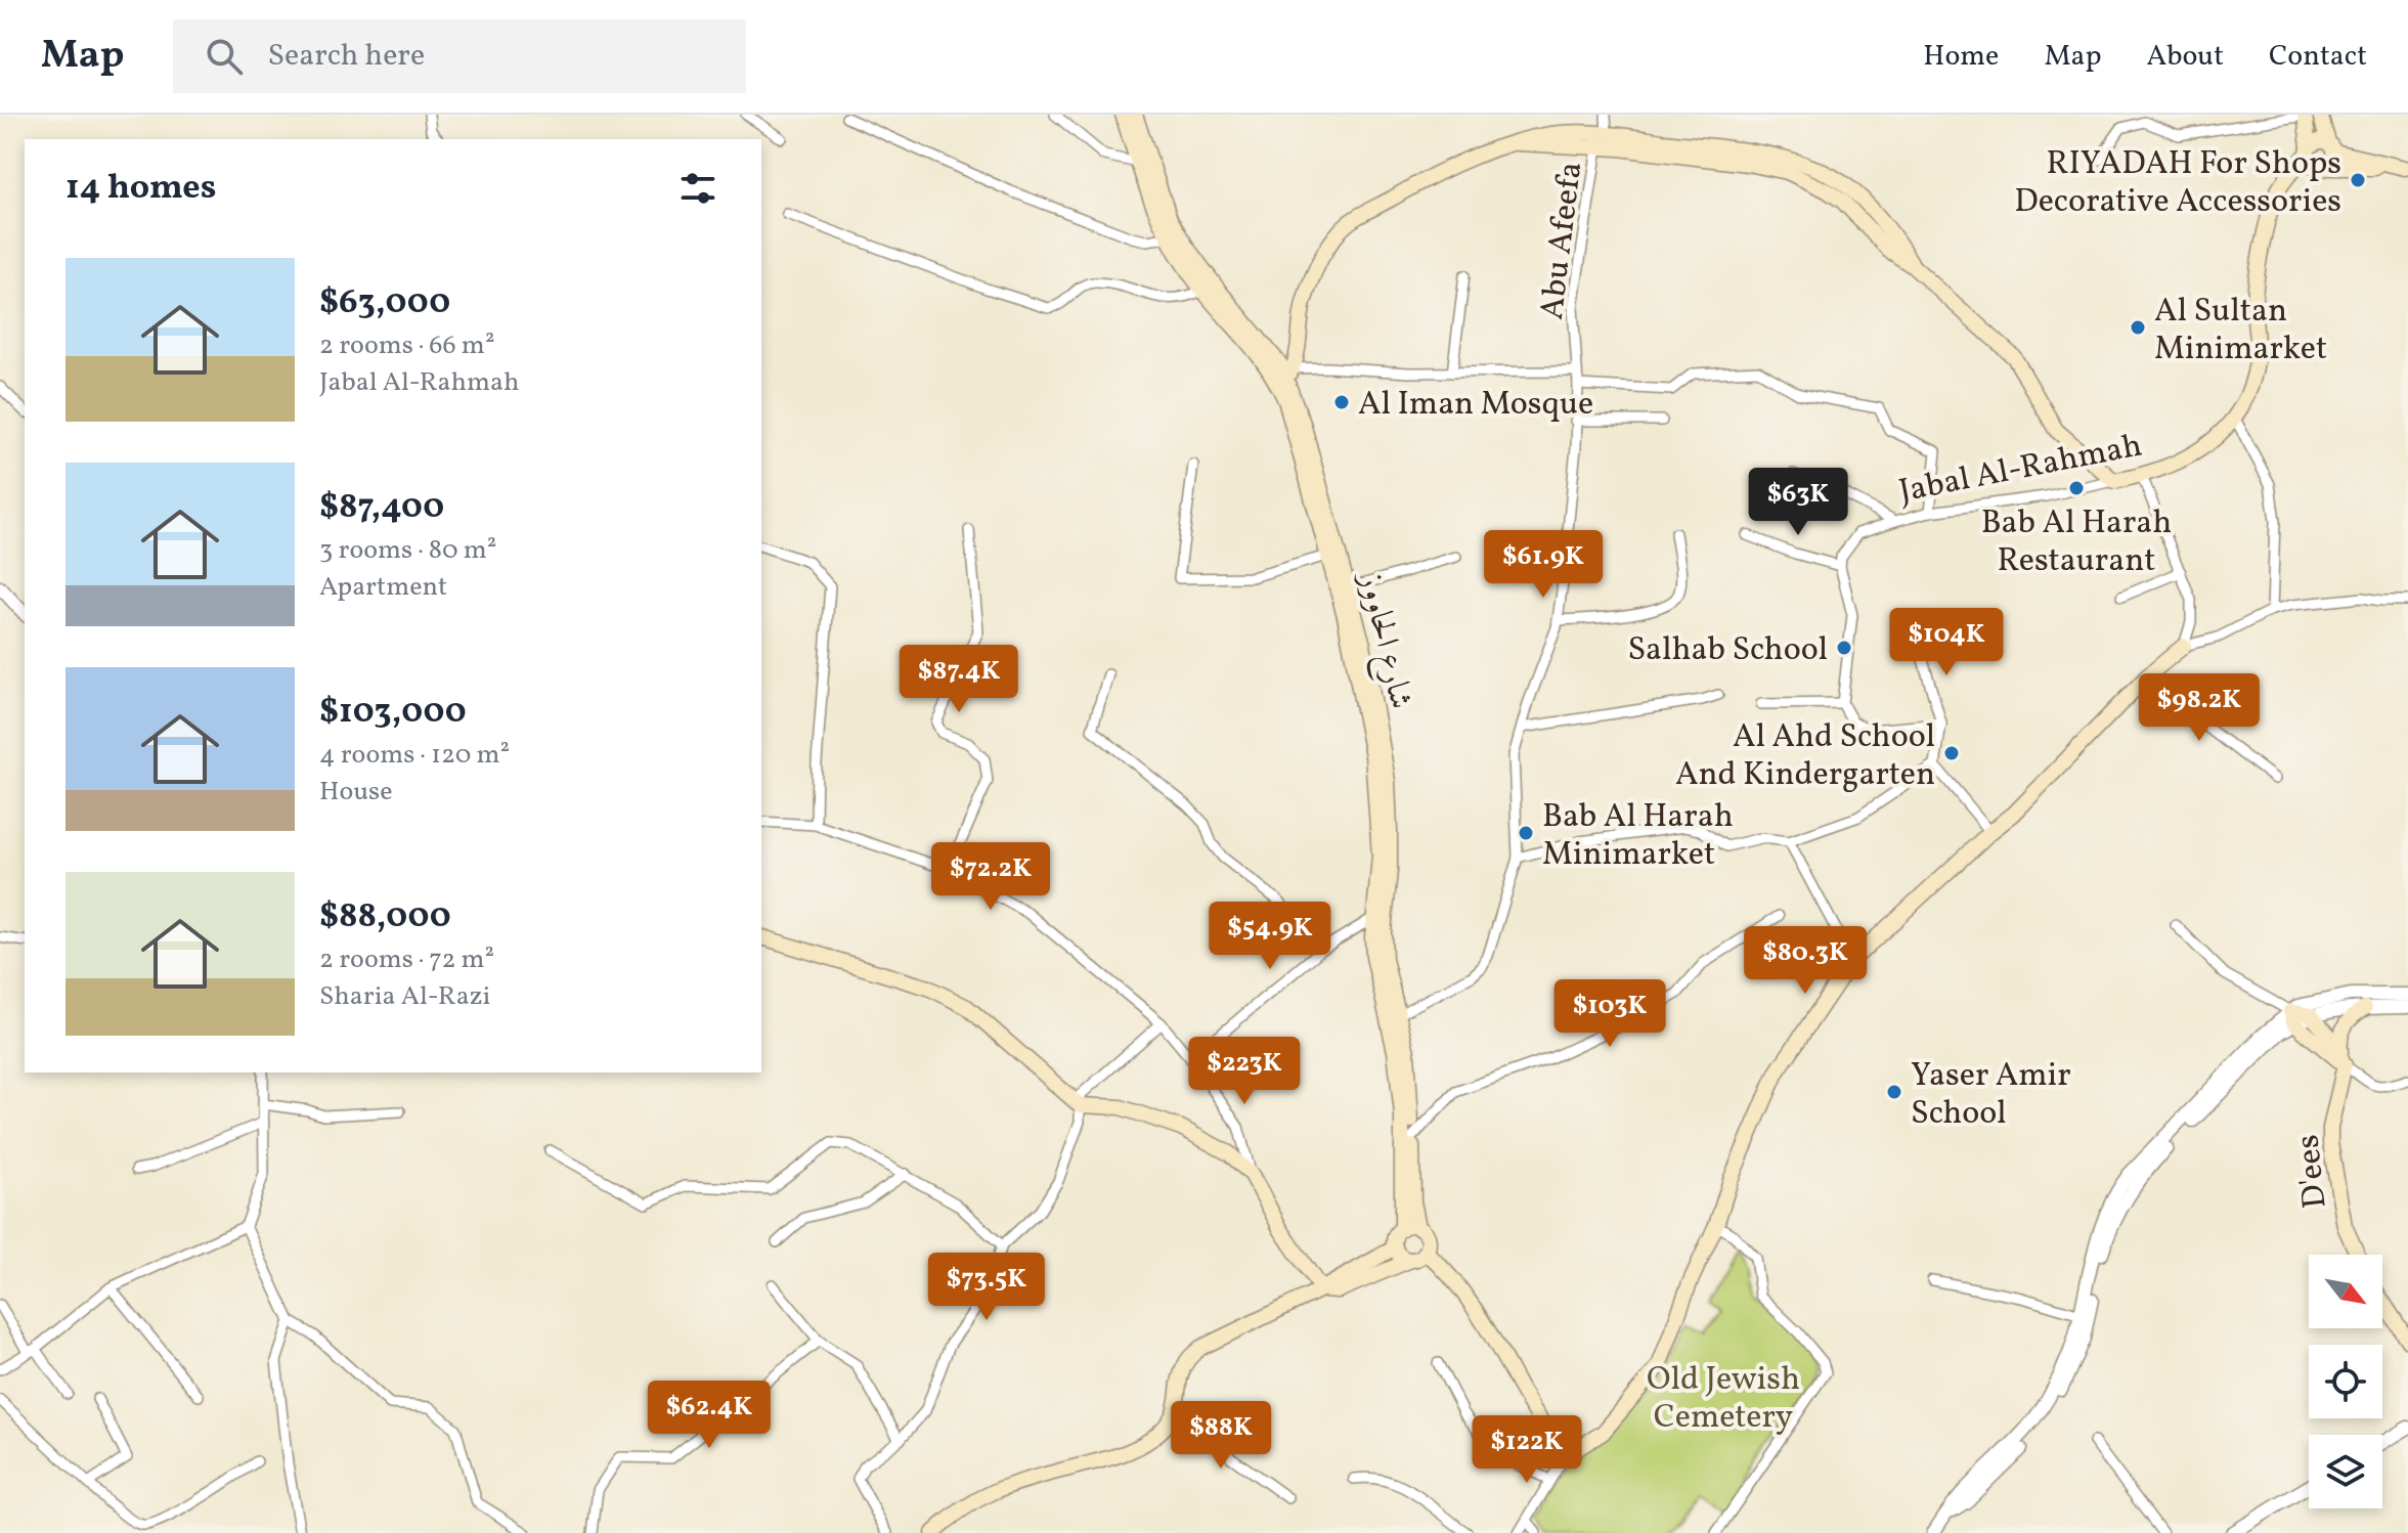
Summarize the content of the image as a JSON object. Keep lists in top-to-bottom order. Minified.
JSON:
{"streets":{"main road":["Jabal Al-Rahmah","شارع الحاووز","D'ees"],"street":["Abu Afeefa"]},"crossings":[["Abu Afeefa","شارع الحاووز"]],"parks":["Old Jewish Cemetery"],"places":["RIYADAH For Shops Decorative Accessories","Al Sultan Minimarket","Al Iman Mosque","Bab Al Harah Restaurant","Salhab School","Al Ahd School And Kindergarten","Bab Al Harah Minimarket","Yaser Amir School"],"north":"bottom right","page":{"header":"Map","search":"Search here","nav":["Home","Map","About","Contact"],"heading":"14 homes","list":[{"name":"$63,000","note":"2 rooms · 66 m² · Jabal Al-Rahmah"},{"name":"$87,400","note":"3 rooms · 80 m² · Apartment"},{"name":"$103,000","note":"4 rooms · 120 m² · House"},{"name":"$88,000","note":"2 rooms · 72 m² · Sharia Al-Razi"}],"price":["$63K","$61.9K","$104K","$87.4K","$98.2K","$72.2K","$54.9K","$80.3K","$103K","$223K","$73.5K","$62.4K","$88K","$122K"]}}
